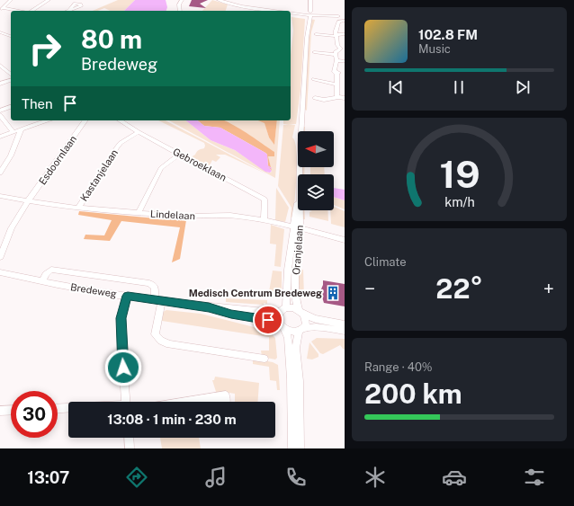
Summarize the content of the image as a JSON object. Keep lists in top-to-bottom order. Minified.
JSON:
{"streets":{"street":["Esdoornlaan","Gebroeklaan","Kastanjelaan","Lindelaan","Oranjelaan","Bredeweg"]},"crossings":[["Esdoornlaan","Lindelaan"],["Gebroeklaan","Kastanjelaan"],["Gebroeklaan","Lindelaan"],["Kastanjelaan","Lindelaan"],["Lindelaan","Oranjelaan"],["Oranjelaan","Bredeweg"]],"places":{"building":["Medisch Centrum Bredeweg"]},"north":"left","page":{"turn":["80 m","Bredeweg"],"song":["102.8 FM","Music"],"then":"Then","tile":["Climate",["Range · 40%","200 km"]],"heat":["−","22°","+"],"limit":"30","trip":"13:08 · 1 min · 230 m","tabs":"13:07","gauge":["19","km/h"]}}
